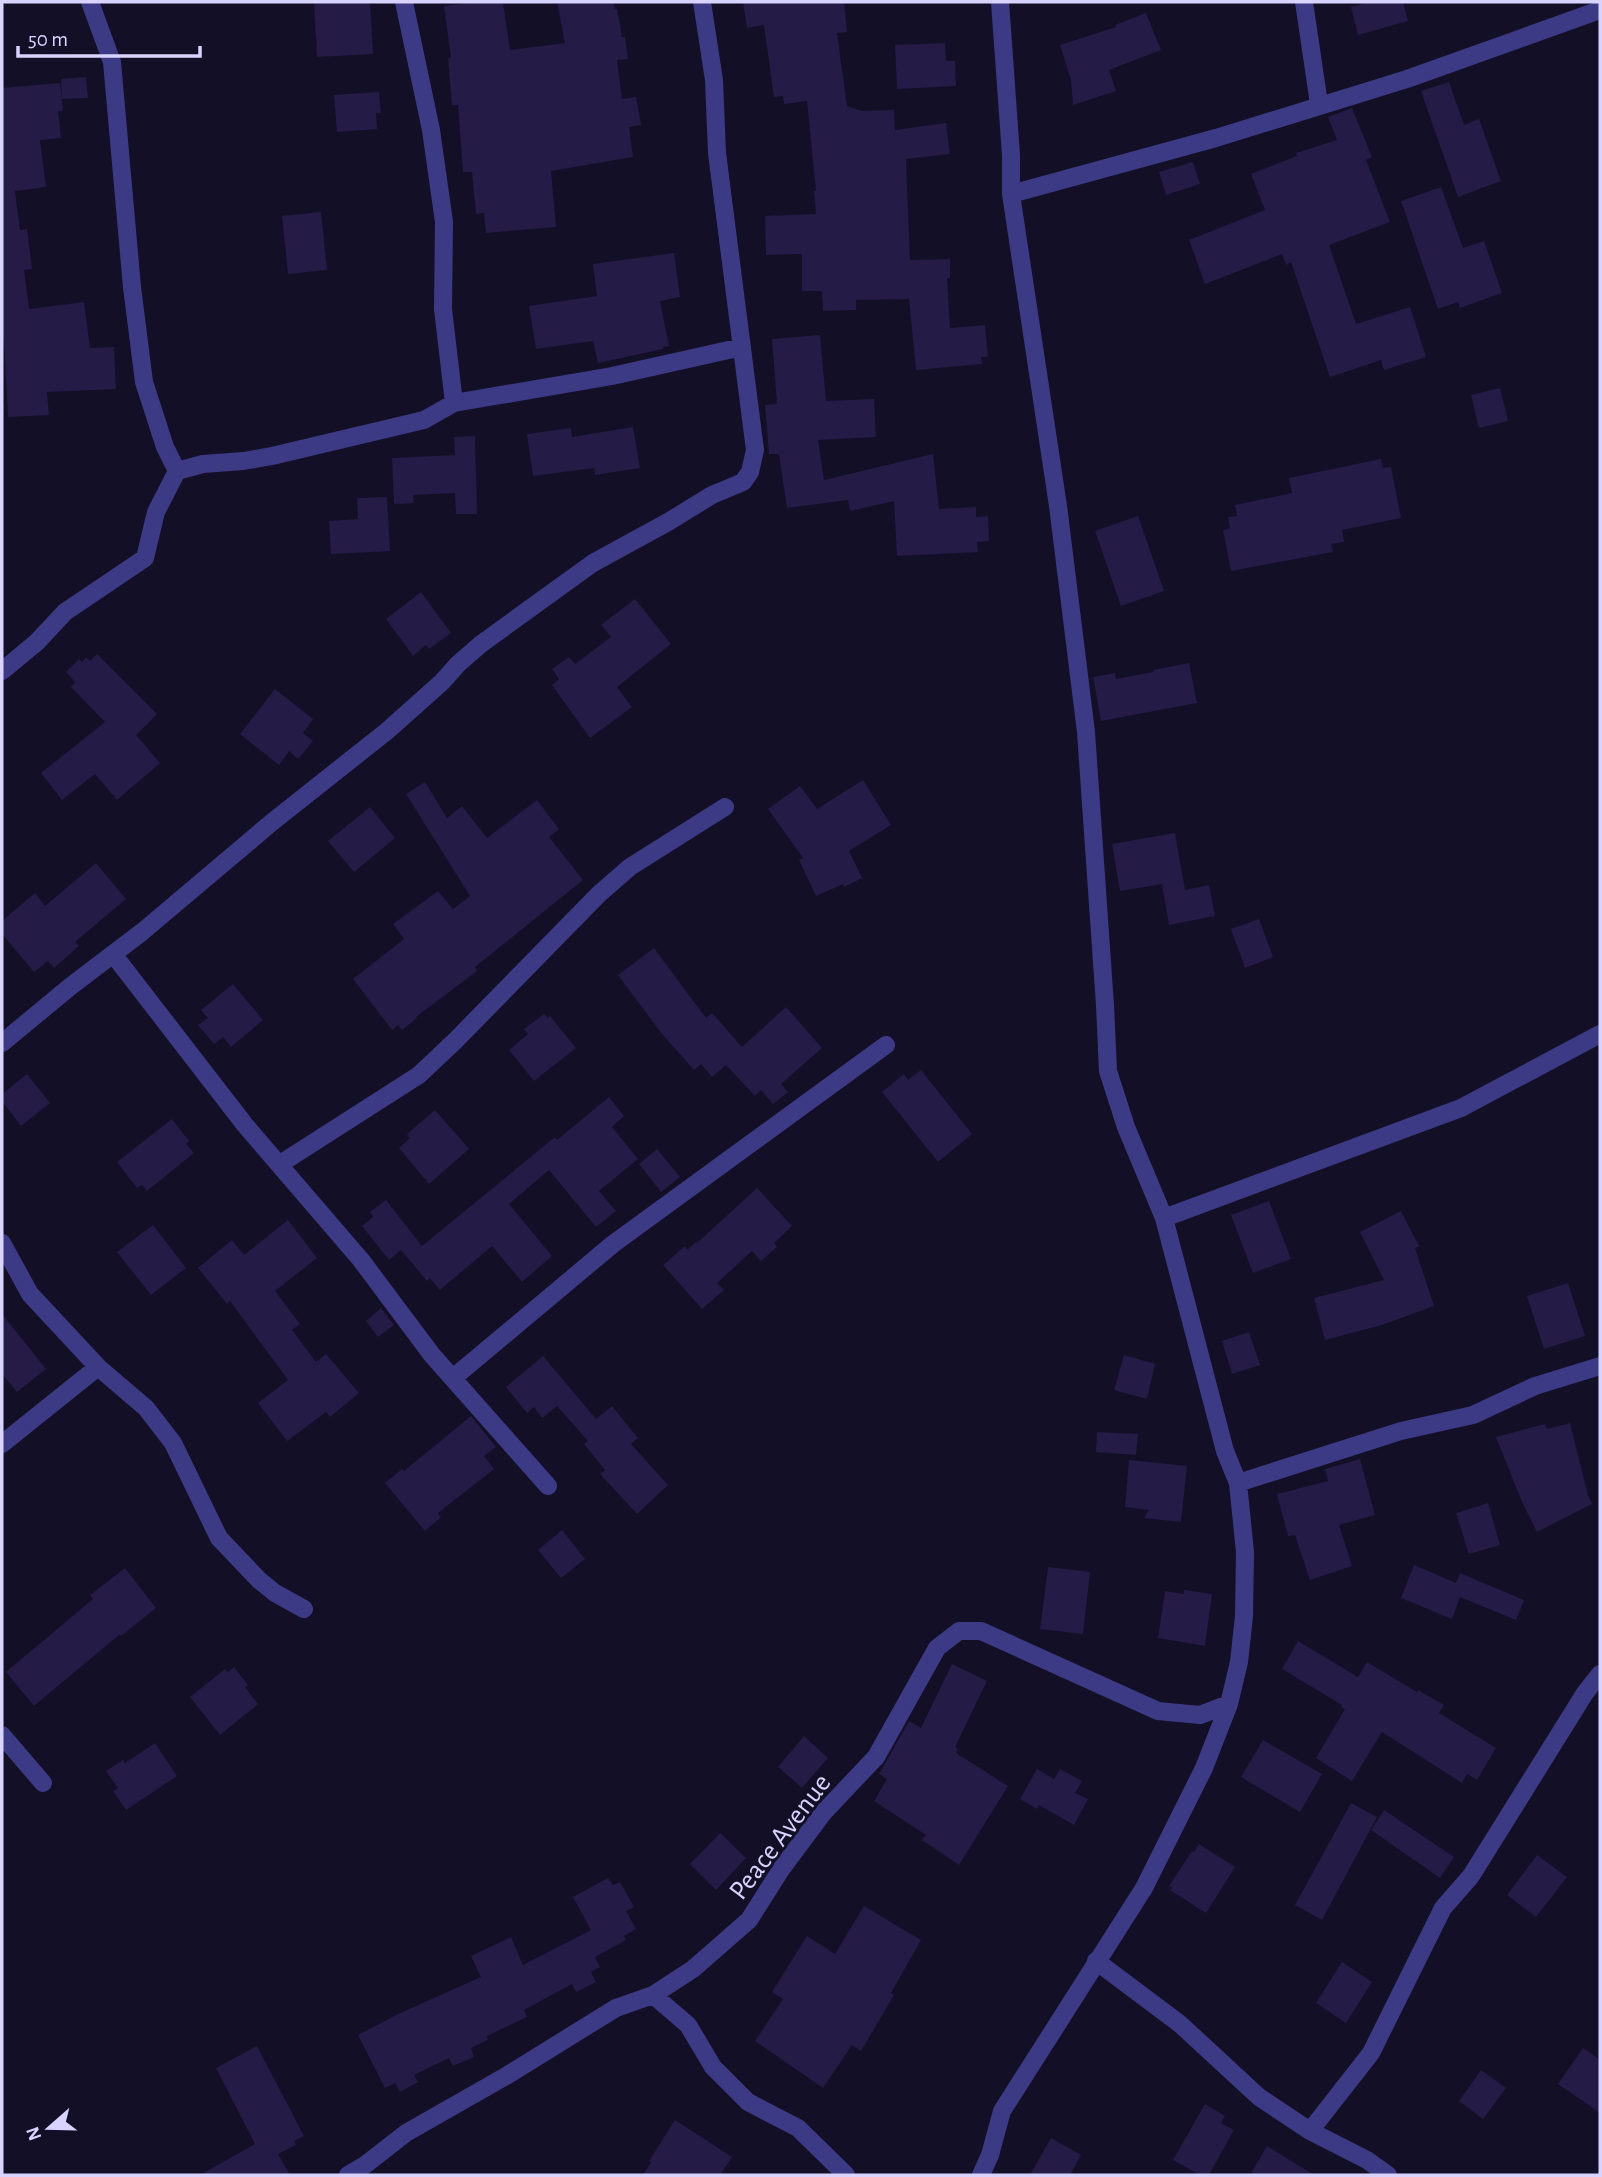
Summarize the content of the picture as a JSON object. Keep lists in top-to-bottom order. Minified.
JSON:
{"streets":{"street":["Peace Avenue"]},"scale_bar":"50 m","north":"left"}
